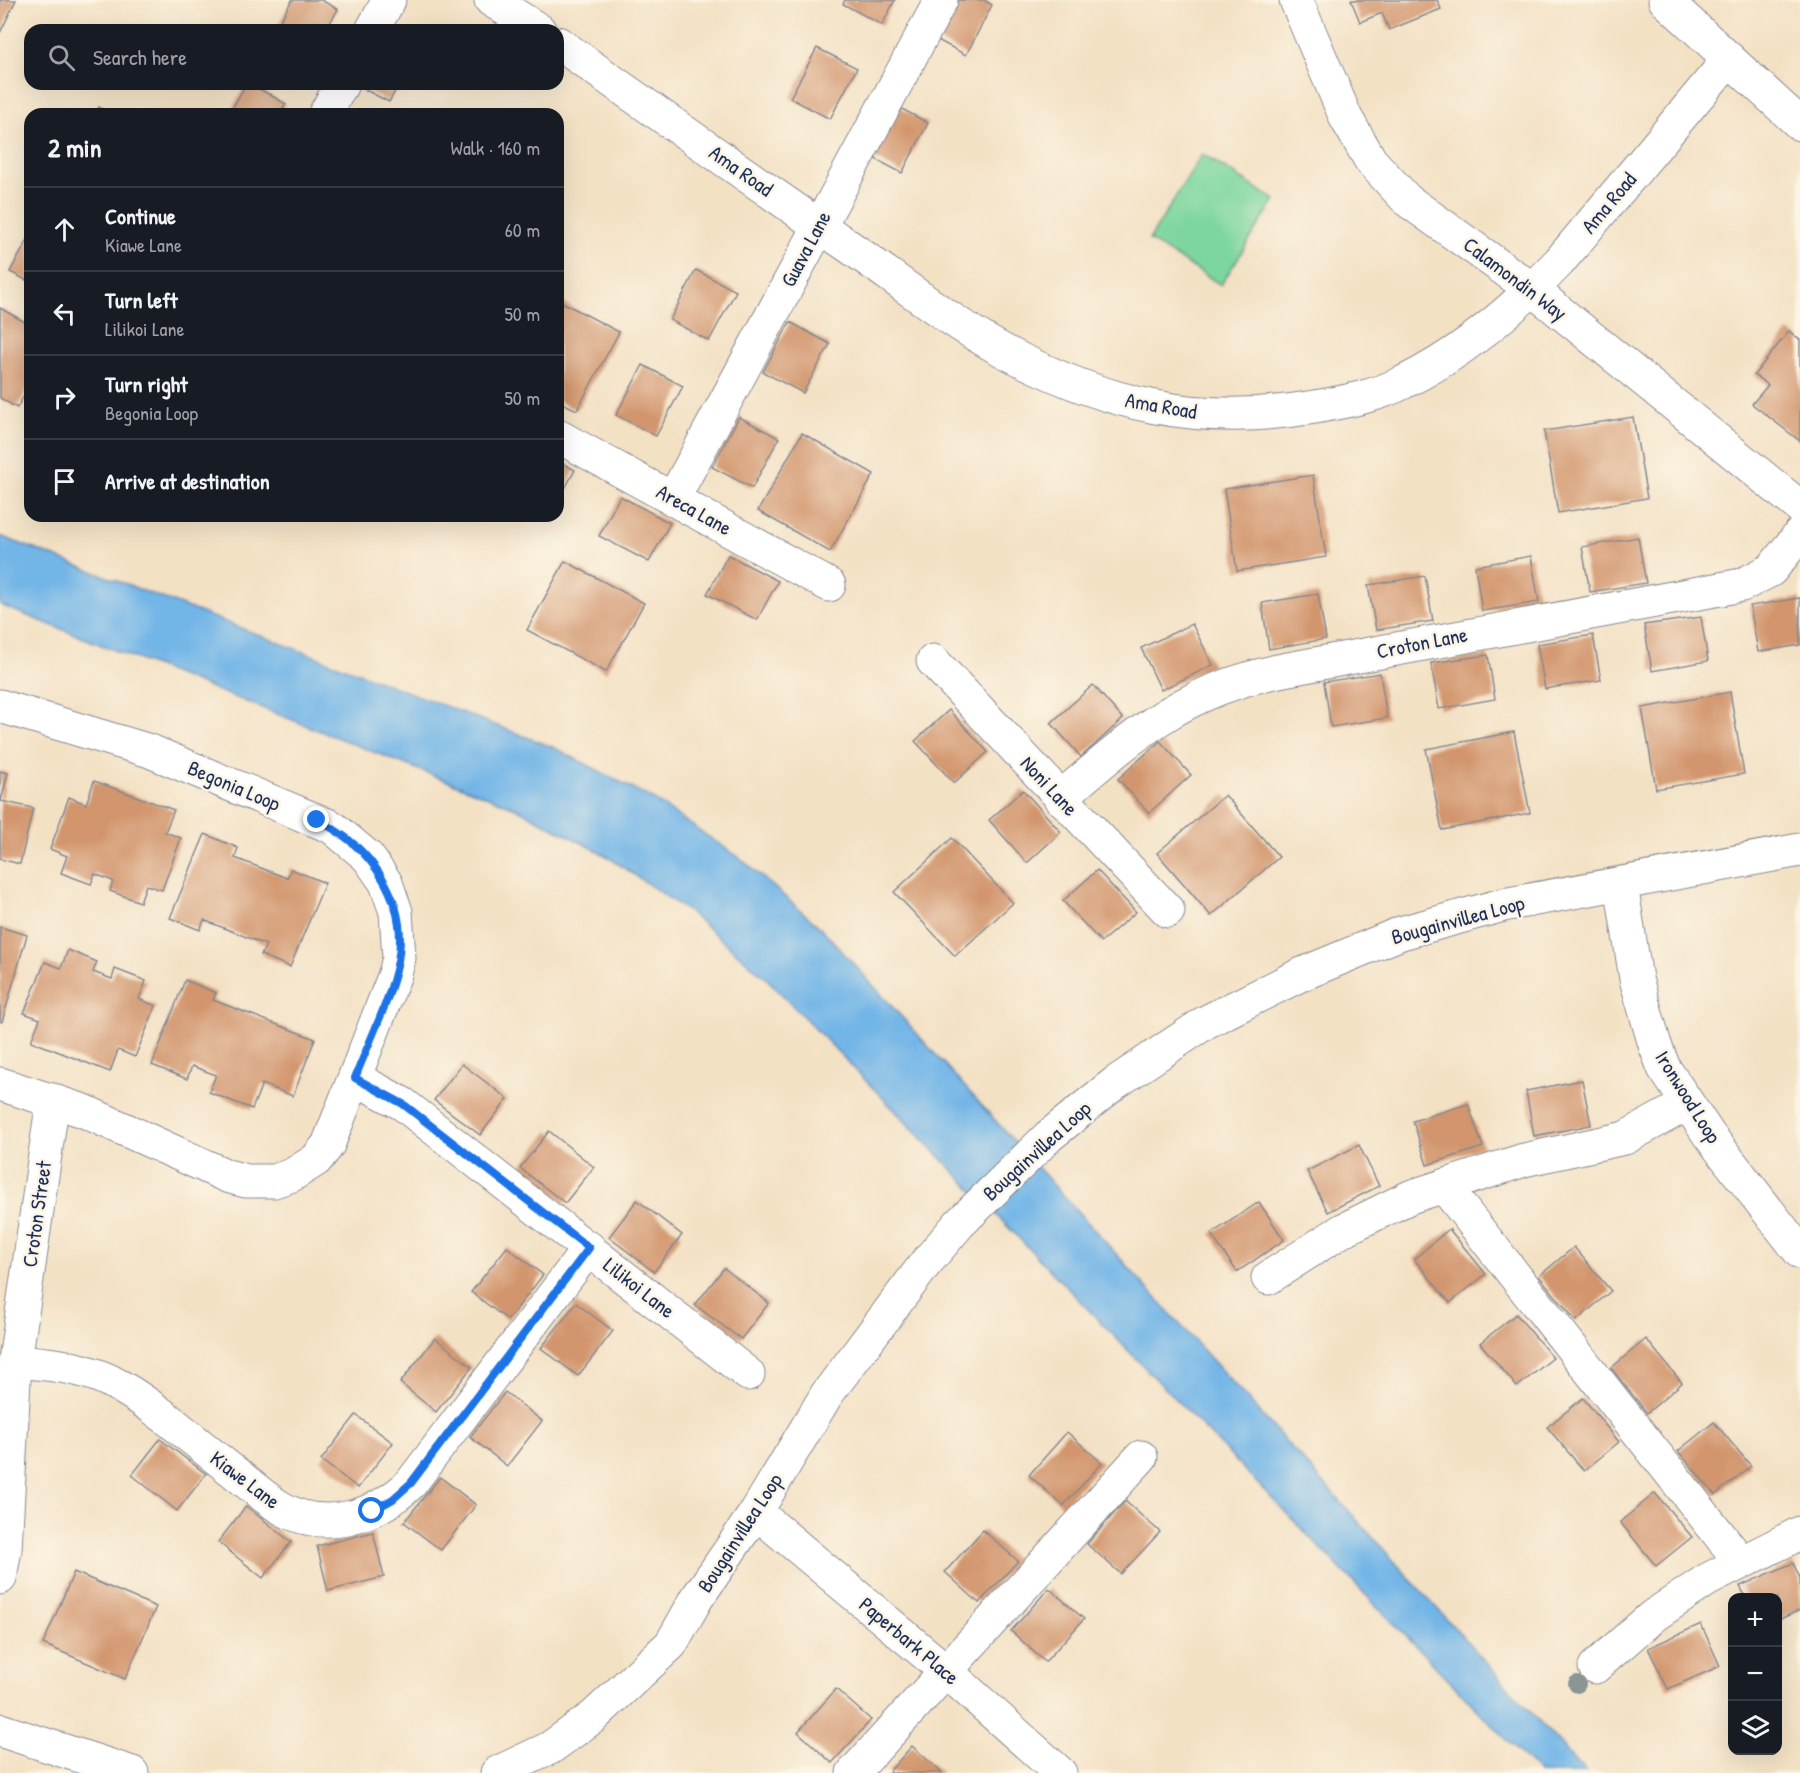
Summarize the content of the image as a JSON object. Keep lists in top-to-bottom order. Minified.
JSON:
{"streets":{"street":["Ama Road","Guava Lane","Calamondin Way","Areca Lane","Croton Lane","Begonia Loop","Noni Lane","Bougainvillea Loop","Ironwood Loop","Croton Street","Lilikoi Lane","Kiawe Lane","Paperbark Place"]},"crossings":[["Ama Road","Guava Lane"],["Ama Road","Calamondin Way"],["Guava Lane","Areca Lane"],["Croton Lane","Noni Lane"],["Begonia Loop","Croton Street"],["Begonia Loop","Lilikoi Lane"],["Bougainvillea Loop","Ironwood Loop"],["Bougainvillea Loop","Paperbark Place"],["Croton Street","Kiawe Lane"],["Lilikoi Lane","Kiawe Lane"]],"page":{"search":"Search here","heading":["2 min","Walk · 160 m"],"list":[["Continue","Kiawe Lane","60 m"],["Turn left","Lilikoi Lane","50 m"],["Turn right","Begonia Loop","50 m"],"Arrive at destination"],"map_buttons":["+","−"]}}
